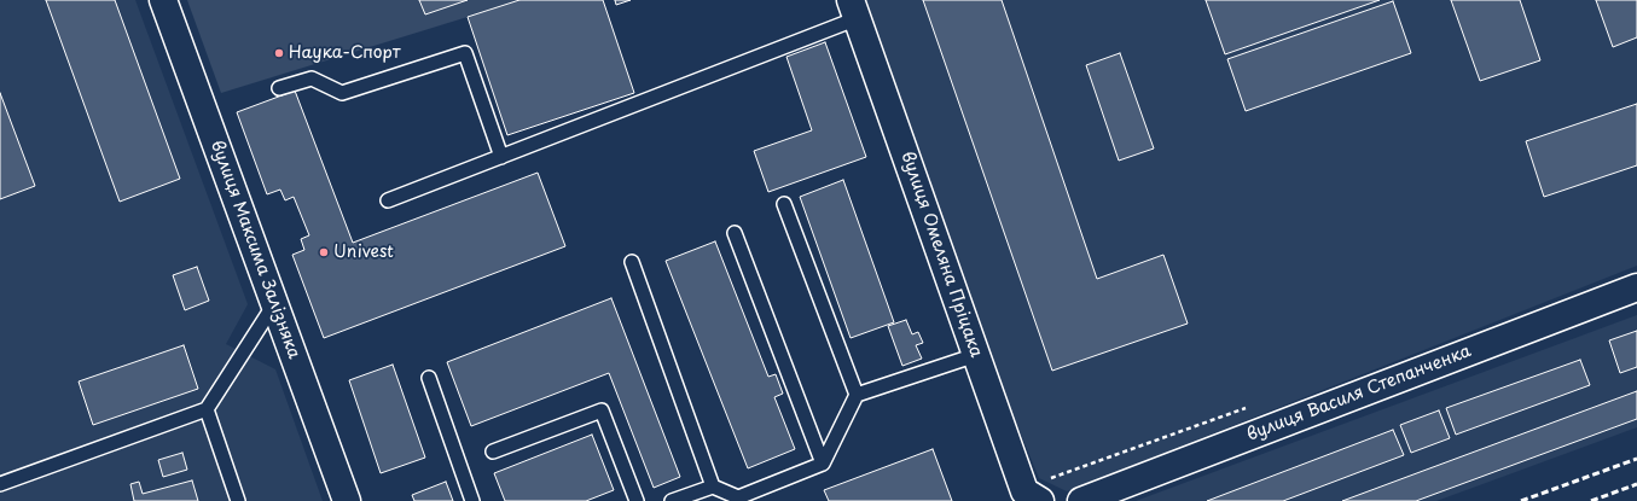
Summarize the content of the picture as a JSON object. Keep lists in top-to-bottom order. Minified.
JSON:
{"streets":{"street":["вулиця Максима Залізняка","вулиця Омеляна Пріцака","вулиця Василя Степанченка"]},"places":["Наука-Спорт","Univest"]}
